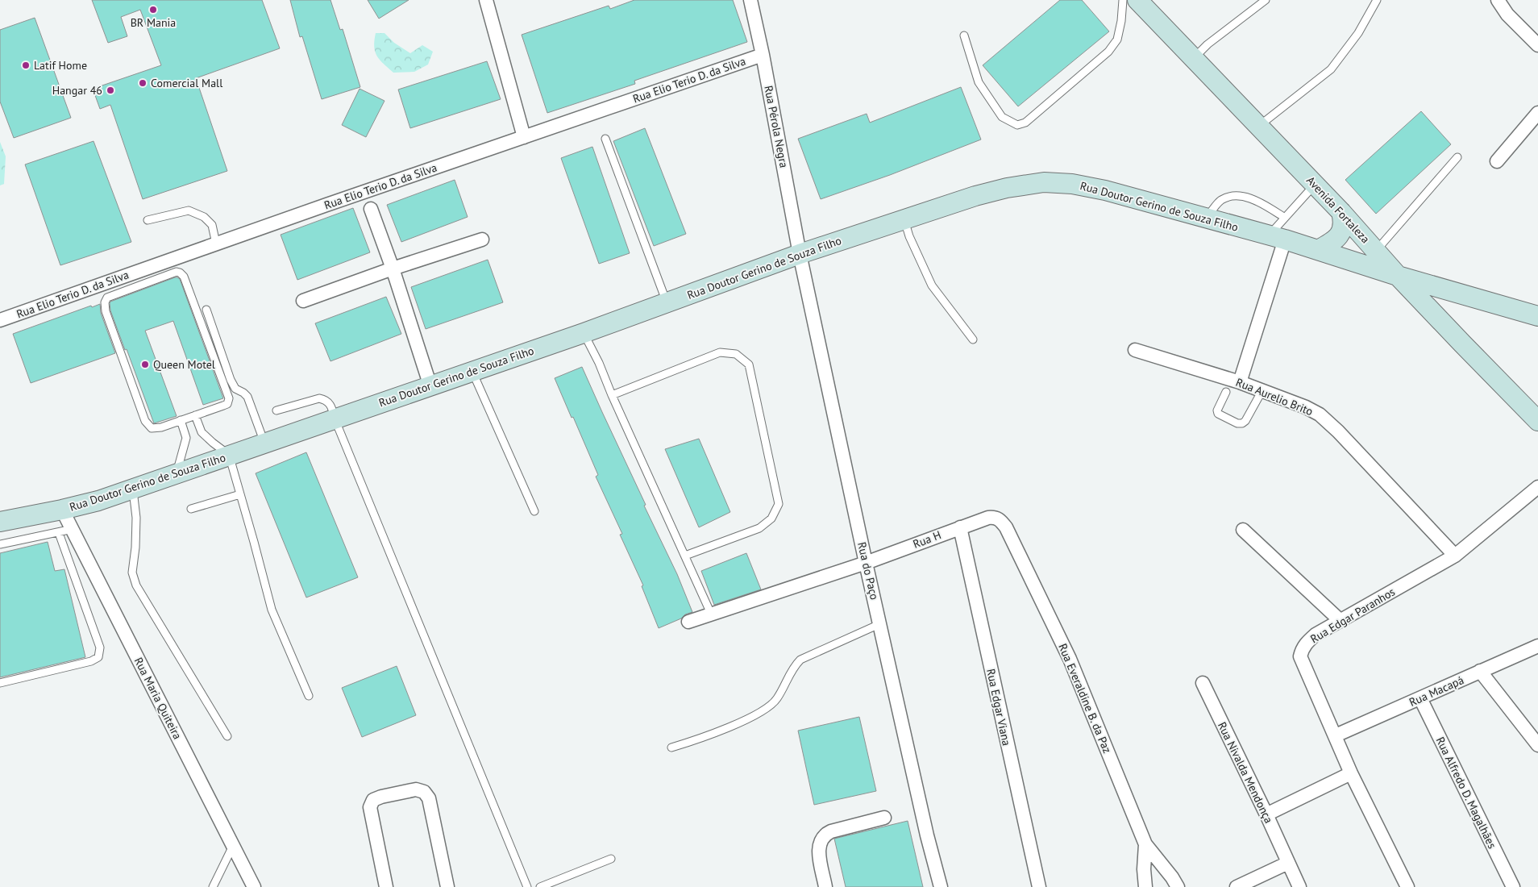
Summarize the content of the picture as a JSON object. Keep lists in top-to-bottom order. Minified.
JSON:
{"streets":{"main road":["Rua Doutor Gerino de Souza Filho","Avenida Fortaleza"],"street":["Rua Elio Terio D. da Silva","Rua Pérola Negra","Rua Aurelio Brito","Rua H","Rua do Paço","Rua Edgar Paranhos","Rua Macapá","Rua Maria Quiteira","Rua Everaldine B. da Paz","Rua Edgar Viana","Rua Nivalda Mendonça","Rua Alfredo D. Magalhães"]},"crossings":[["Rua Elio Terio D. da Silva","Rua Pérola Negra"],["Rua Pérola Negra","Rua Doutor Gerino de Souza Filho"],["Rua Pérola Negra","Rua do Paço"],["Rua Doutor Gerino de Souza Filho","Avenida Fortaleza"],["Rua Doutor Gerino de Souza Filho","Rua do Paço"],["Rua Doutor Gerino de Souza Filho","Rua Maria Quiteira"],["Rua Aurelio Brito","Rua Edgar Paranhos"],["Rua H","Rua do Paço"],["Rua H","Rua Everaldine B. da Paz"],["Rua H","Rua Edgar Viana"],["Rua Edgar Paranhos","Rua Macapá"],["Rua Macapá","Rua Alfredo D. Magalhães"]],"places":["BR Mania","Latif Home","Comercial Mall","Hangar 46","Queen Motel"]}
